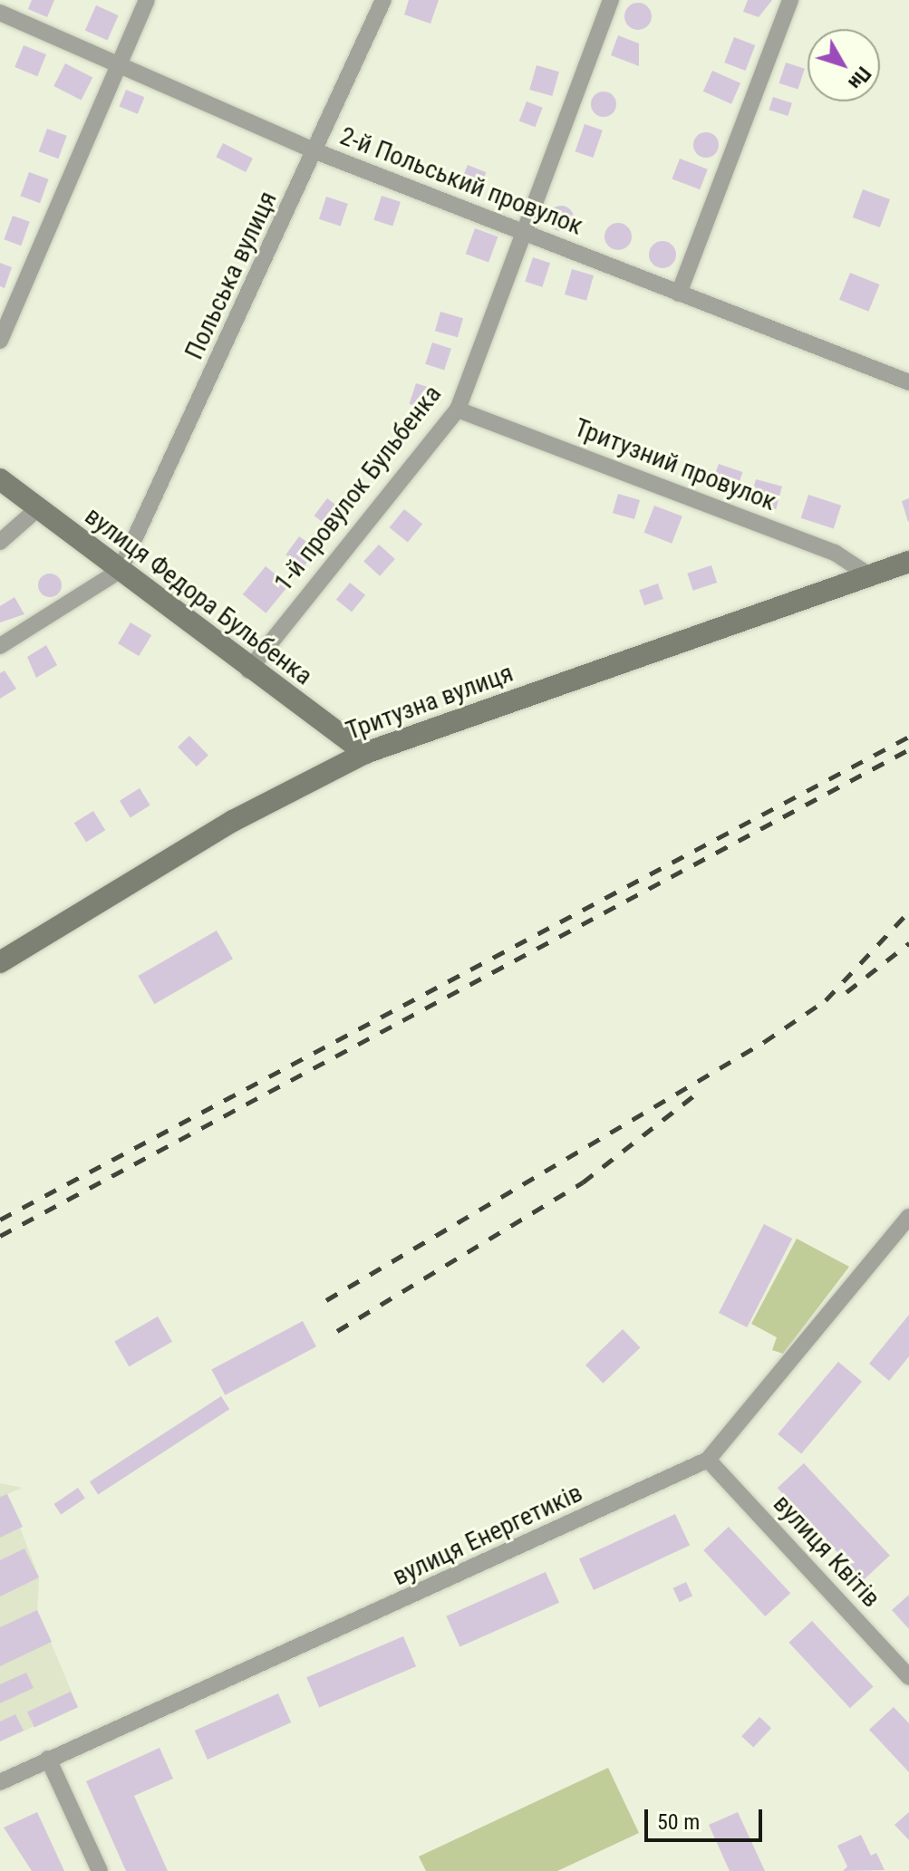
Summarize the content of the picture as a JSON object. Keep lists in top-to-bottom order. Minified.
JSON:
{"streets":{"street":["2-й Польський провулок","Польська вулиця","Тритузний провулок","1-й провулок Бульбенка","вулиця Федора Бульбенка","Тритузна вулиця","вулиця Енергетиків","вулиця Квітів"]},"crossings":[["2-й Польський провулок","Польська вулиця"],["2-й Польський провулок","1-й провулок Бульбенка"],["Польська вулиця","вулиця Федора Бульбенка"],["Тритузний провулок","1-й провулок Бульбенка"],["Тритузний провулок","Тритузна вулиця"],["1-й провулок Бульбенка","вулиця Федора Бульбенка"],["вулиця Федора Бульбенка","Тритузна вулиця"],["вулиця Енергетиків","вулиця Квітів"]],"scale_bar":"50 m","north":"bottom right"}
